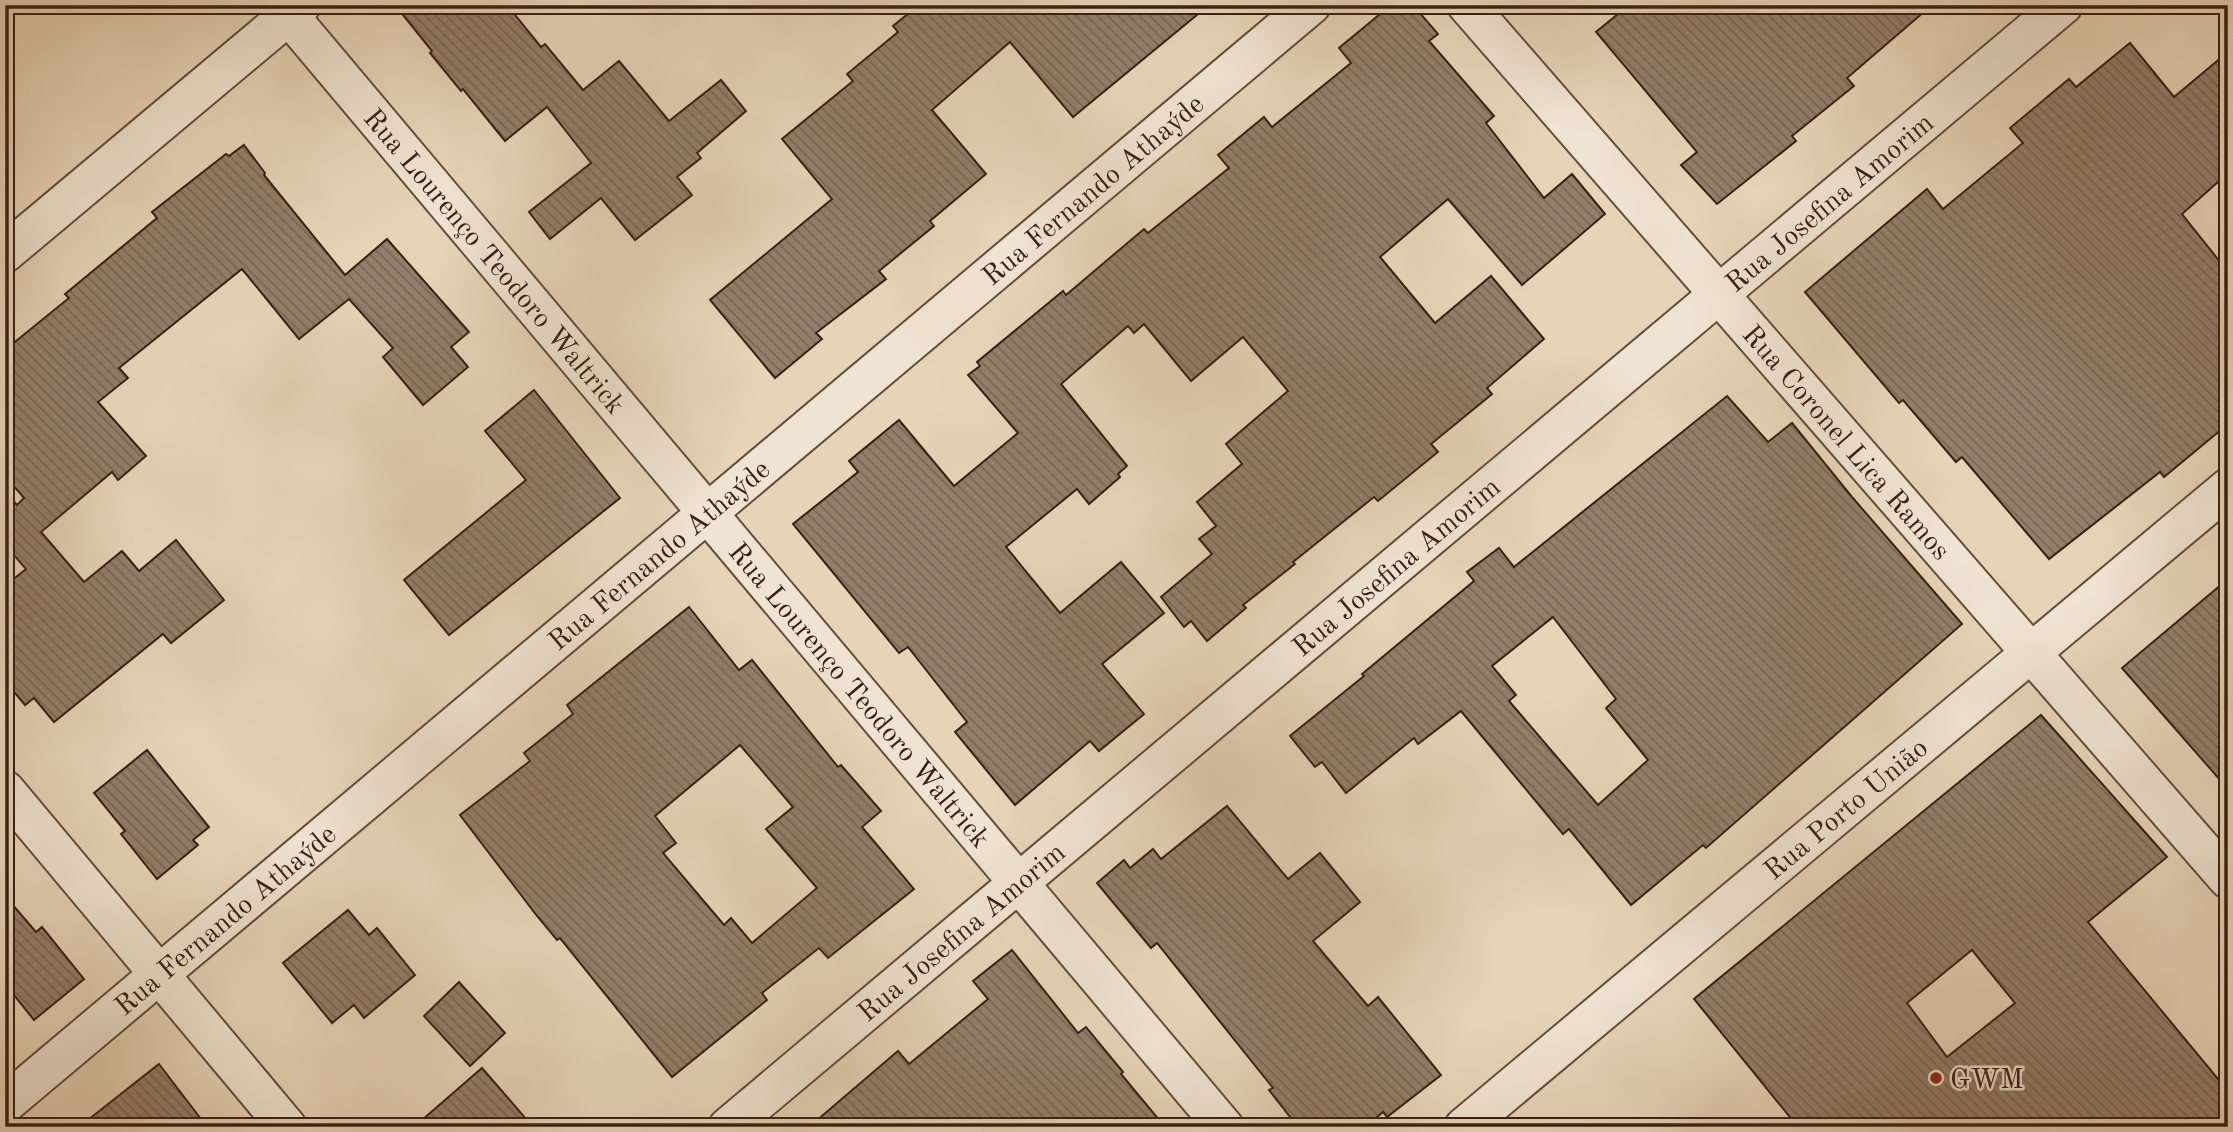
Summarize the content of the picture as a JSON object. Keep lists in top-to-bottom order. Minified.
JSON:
{"streets":{"street":["Rua Fernando Athaýde","Rua Josefina Amorim","Rua Lourenço Teodoro Waltrick","Rua Coronel Lica Ramos","Rua Porto União"]},"crossings":[["Rua Fernando Athaýde","Rua Lourenço Teodoro Waltrick"],["Rua Josefina Amorim","Rua Lourenço Teodoro Waltrick"],["Rua Josefina Amorim","Rua Coronel Lica Ramos"],["Rua Coronel Lica Ramos","Rua Porto União"]],"places":["GWM"]}
